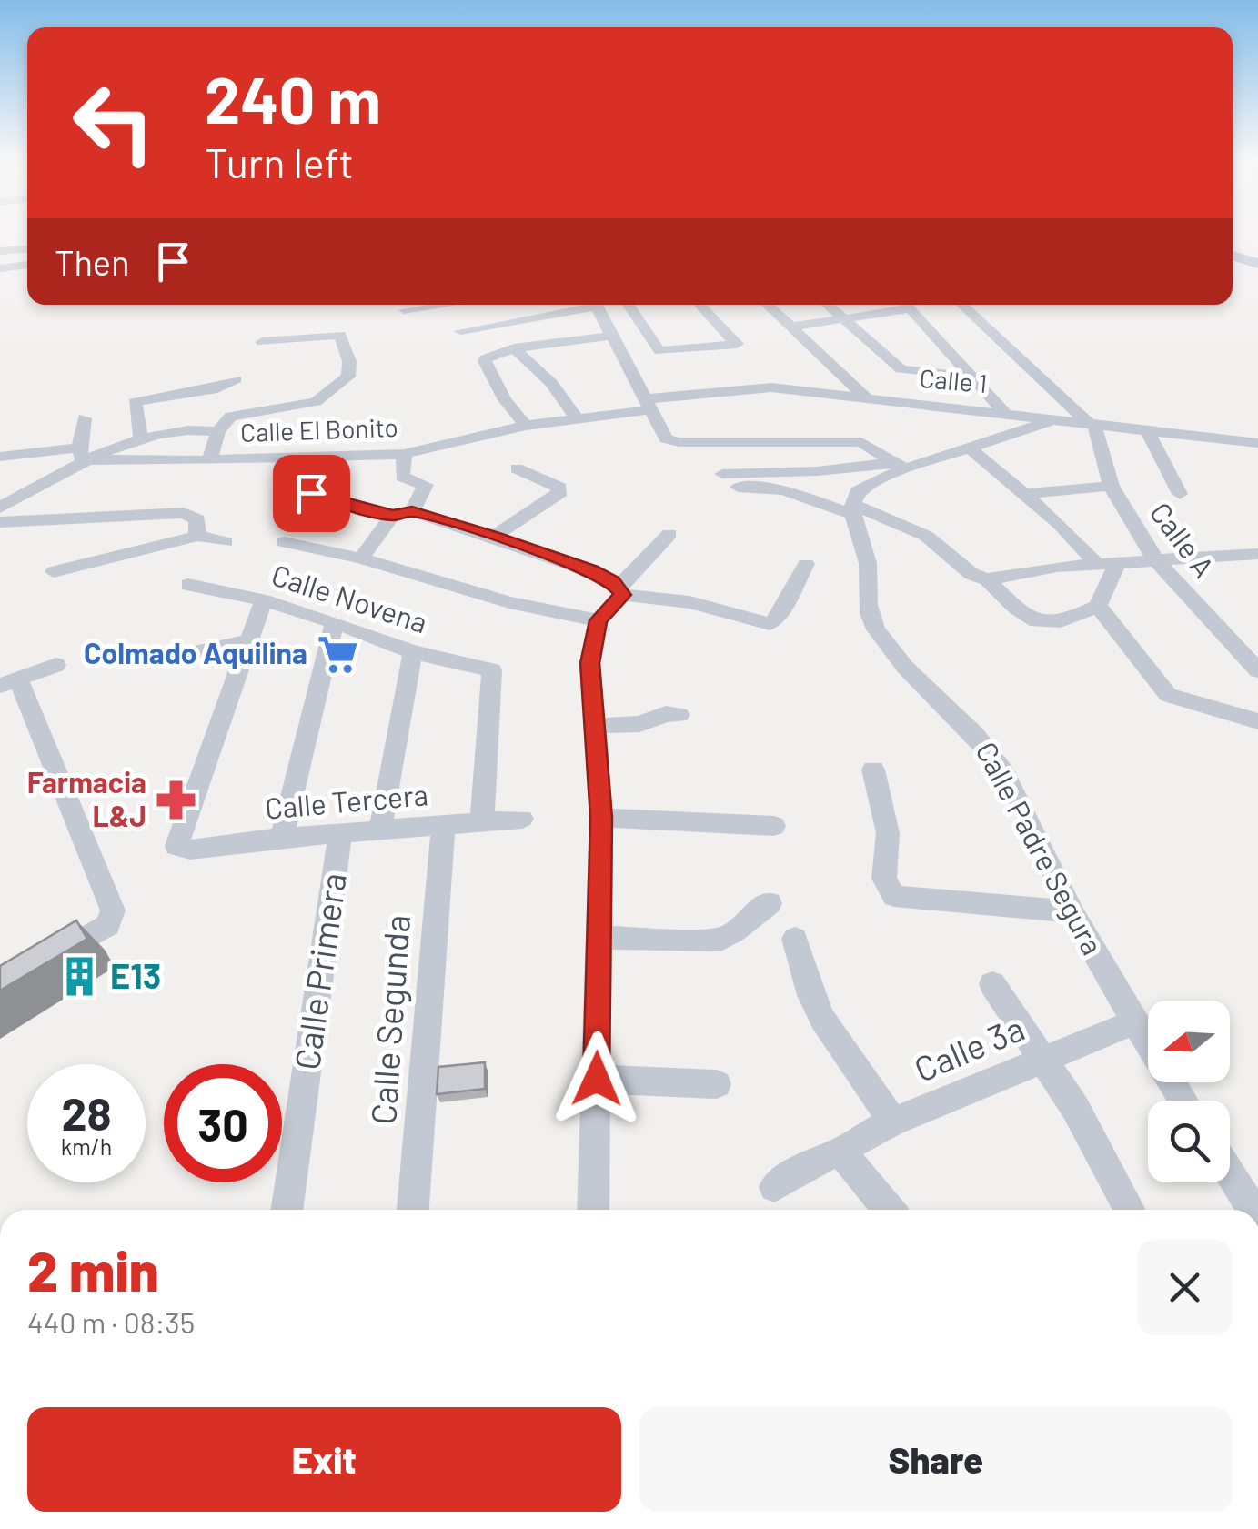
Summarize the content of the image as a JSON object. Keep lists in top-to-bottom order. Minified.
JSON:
{"streets":{"street":["Calle 1","Calle El Bonito","Calle A","Calle Novena","Calle Tercera","Calle Padre Segura","Calle Primera","Calle Segunda","Calle 3a"]},"crossings":[["Calle 1","Calle El Bonito"],["Calle 1","Calle A"],["Calle Novena","Calle Tercera"],["Calle Tercera","Calle Primera"],["Calle Tercera","Calle Segunda"],["Calle Padre Segura","Calle 3a"]],"places":{"supermarket":["Colmado Aquilina"],"pharmacy":["Farmacia L&J"],"building":["E13"]},"north":"left","page":{"turn":["240 m","Turn left"],"then":"Then","speed":"28 km/h","limit":"30","heading":["2 min","440 m · 08:35"],"buttons":["Exit","Share"]}}
